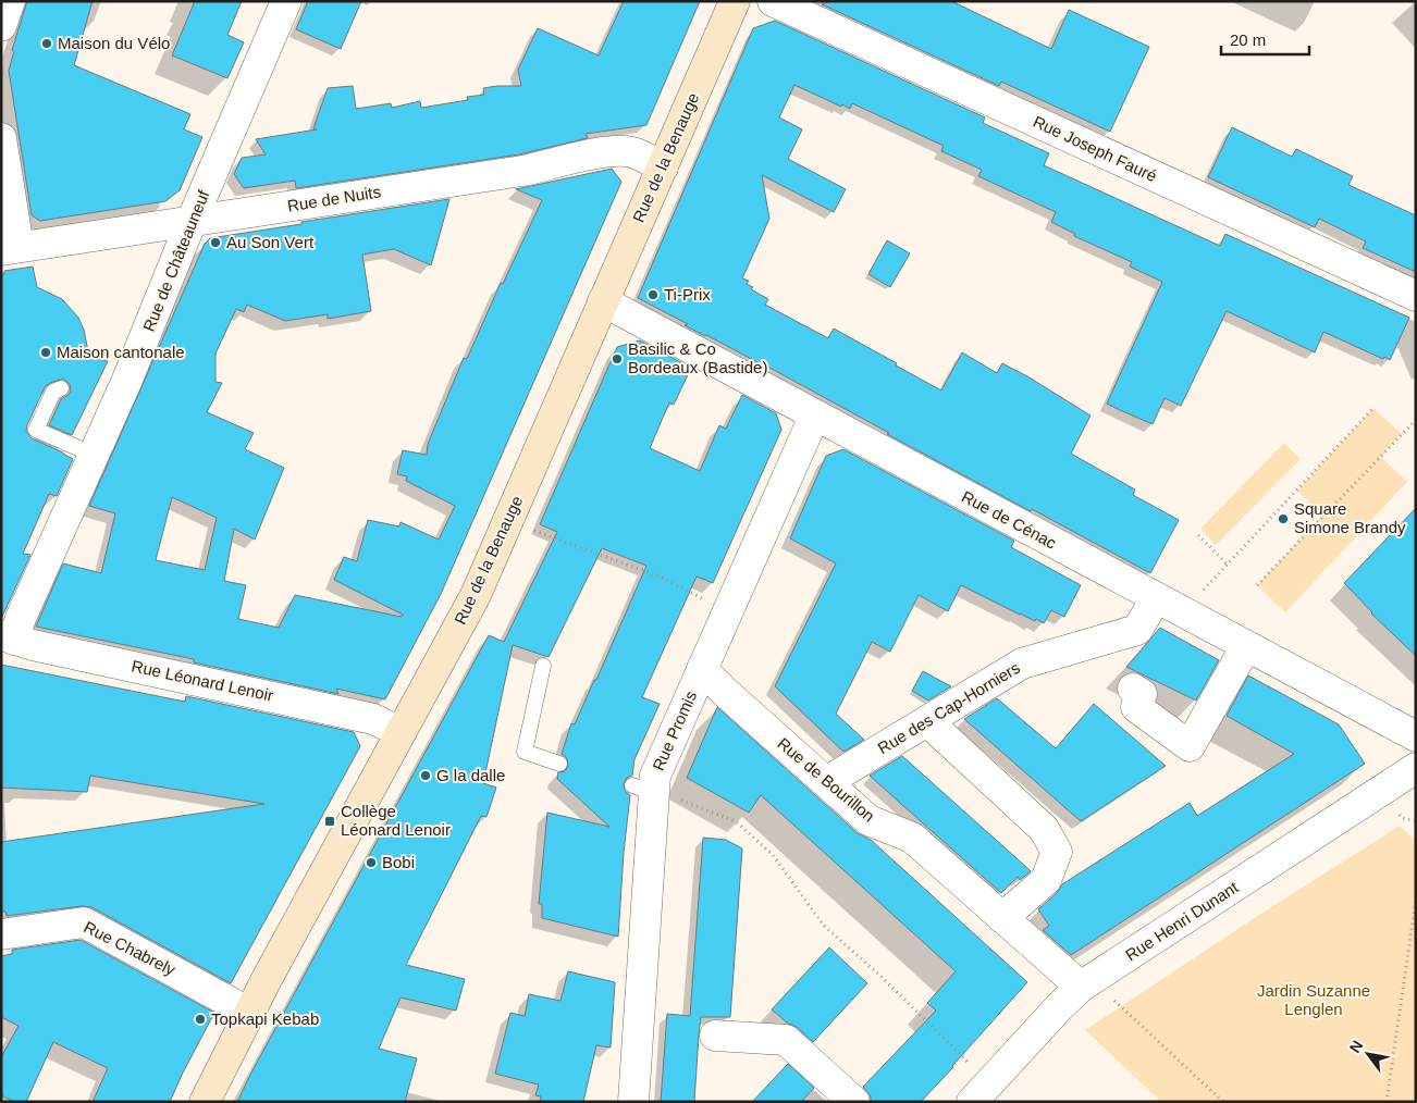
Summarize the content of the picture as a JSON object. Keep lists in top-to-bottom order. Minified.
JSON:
{"streets":{"main road":["Rue de la Benauge"],"street":["Rue Joseph Fauré","Rue de Nuits","Rue de Châteauneuf","Rue de Cénac","Rue Léonard Lenoir","Rue des Cap-Horniers","Rue Promis","Rue de Bourillon","Rue Henri Dunant","Rue Chabrely"]},"crossings":[["Rue de la Benauge","Rue de Nuits"],["Rue de la Benauge","Rue de Cénac"],["Rue de la Benauge","Rue Léonard Lenoir"],["Rue de la Benauge","Rue Chabrely"],["Rue de Nuits","Rue de Châteauneuf"],["Rue de Châteauneuf","Rue Léonard Lenoir"],["Rue de Cénac","Rue des Cap-Horniers"],["Rue de Cénac","Rue Promis"],["Rue des Cap-Horniers","Rue de Bourillon"],["Rue Promis","Rue de Bourillon"],["Rue de Bourillon","Rue Henri Dunant"]],"parks":["Jardin Suzanne Lenglen"],"places":{"other":["Maison du Vélo","Au Son Vert","Ti-Prix","Maison cantonale","Basilic & Co Bordeaux (Bastide)","Square Simone Brandy","G la dalle","Bobi","Topkapi Kebab"],"transit":["Collège Léonard Lenoir"]},"scale_bar":"20 m","north":"top left"}
